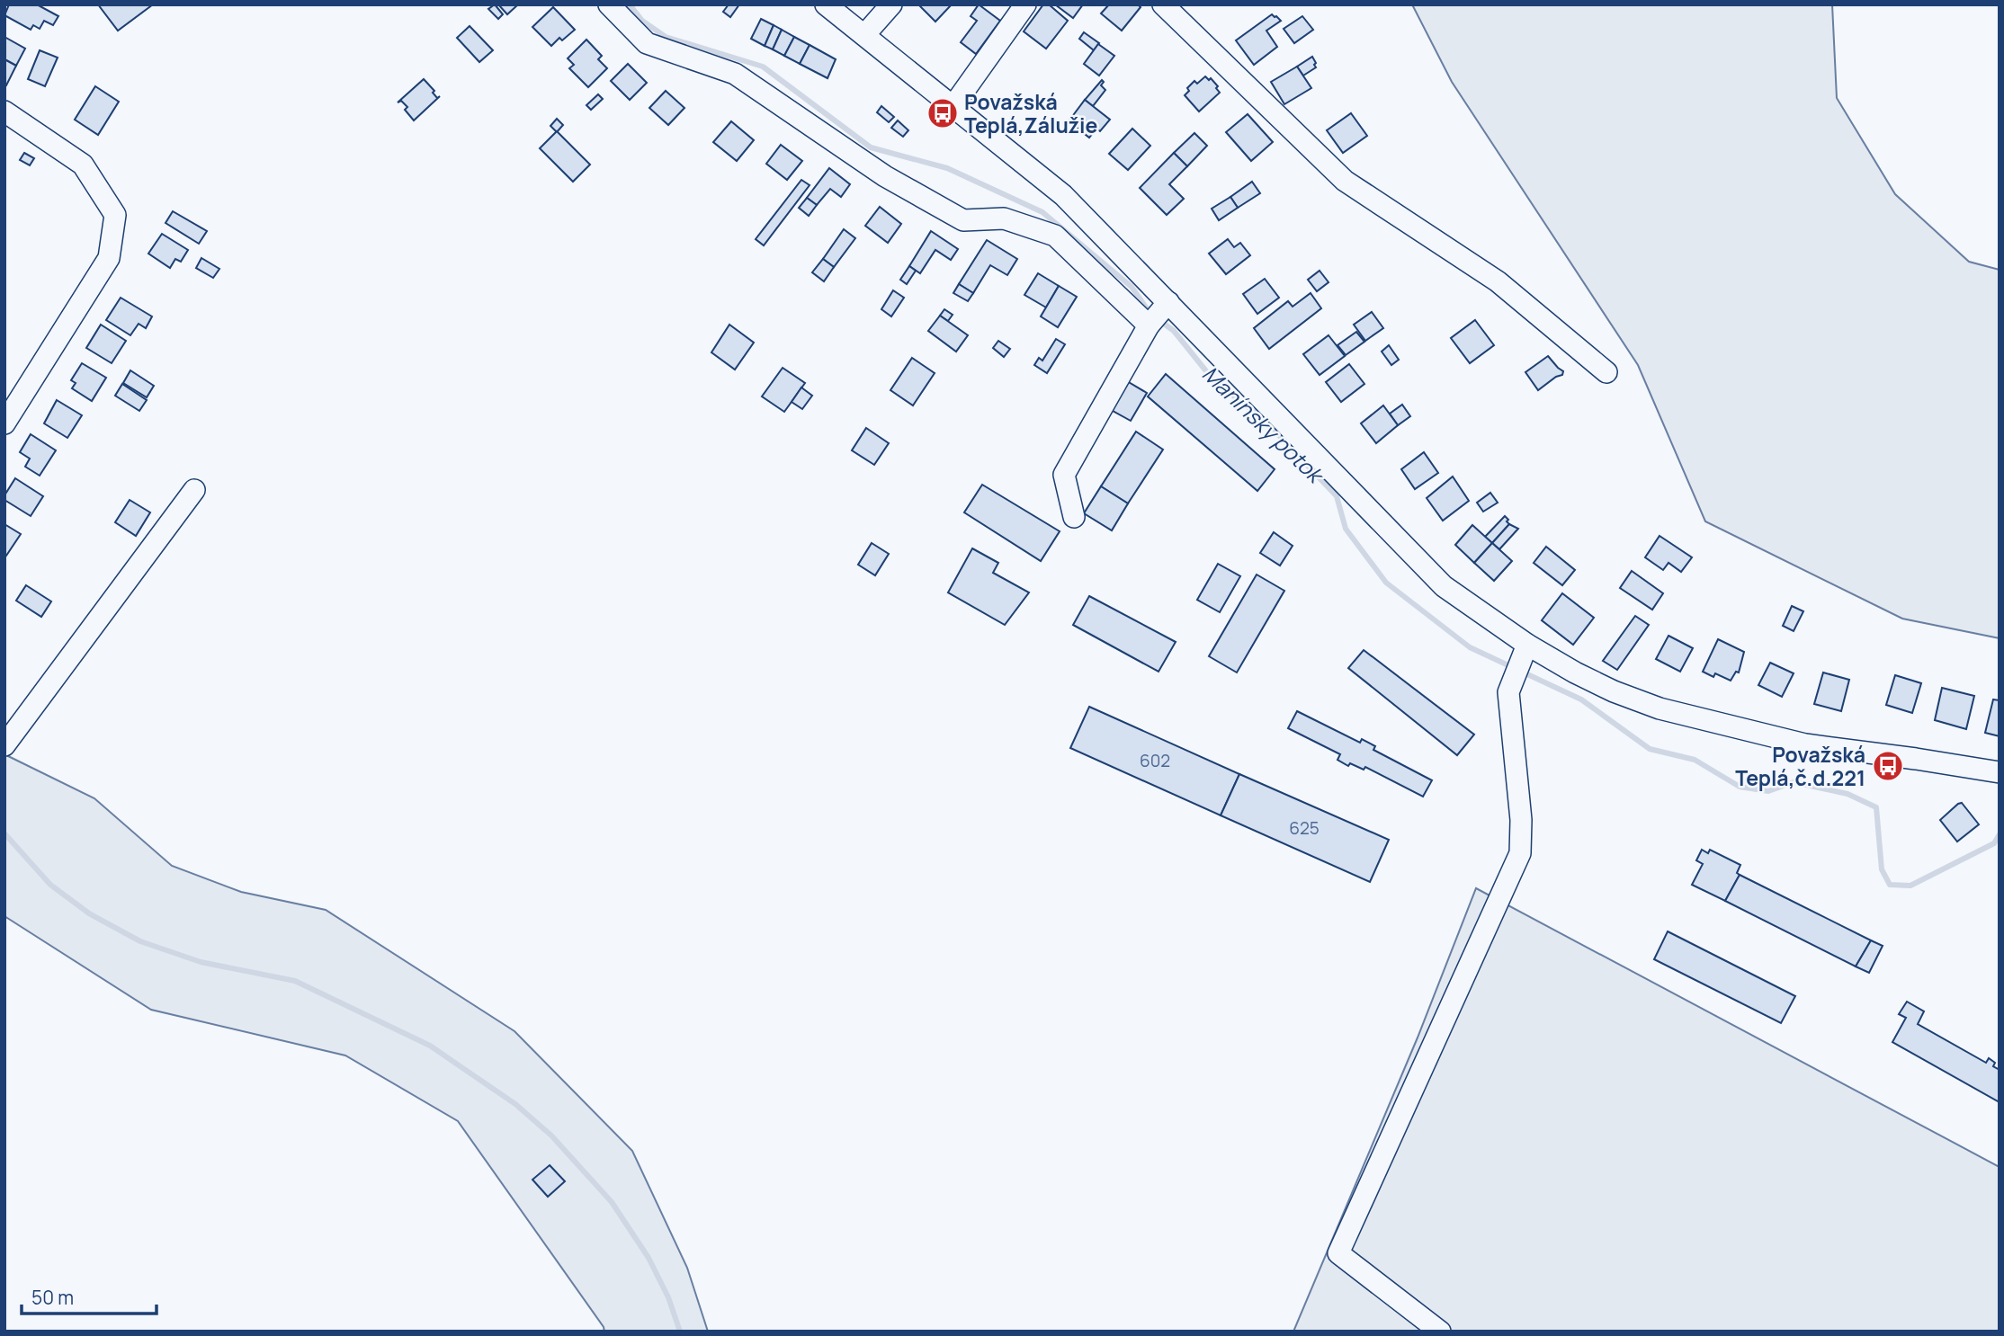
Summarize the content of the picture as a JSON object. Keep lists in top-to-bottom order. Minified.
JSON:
{"water":["Manínsky potok"],"places":{"bus stop":["Považská Teplá,Zálužie","Považská Teplá,č.d.221"]},"house_numbers":["602","625"],"scale_bar":"50 m"}
